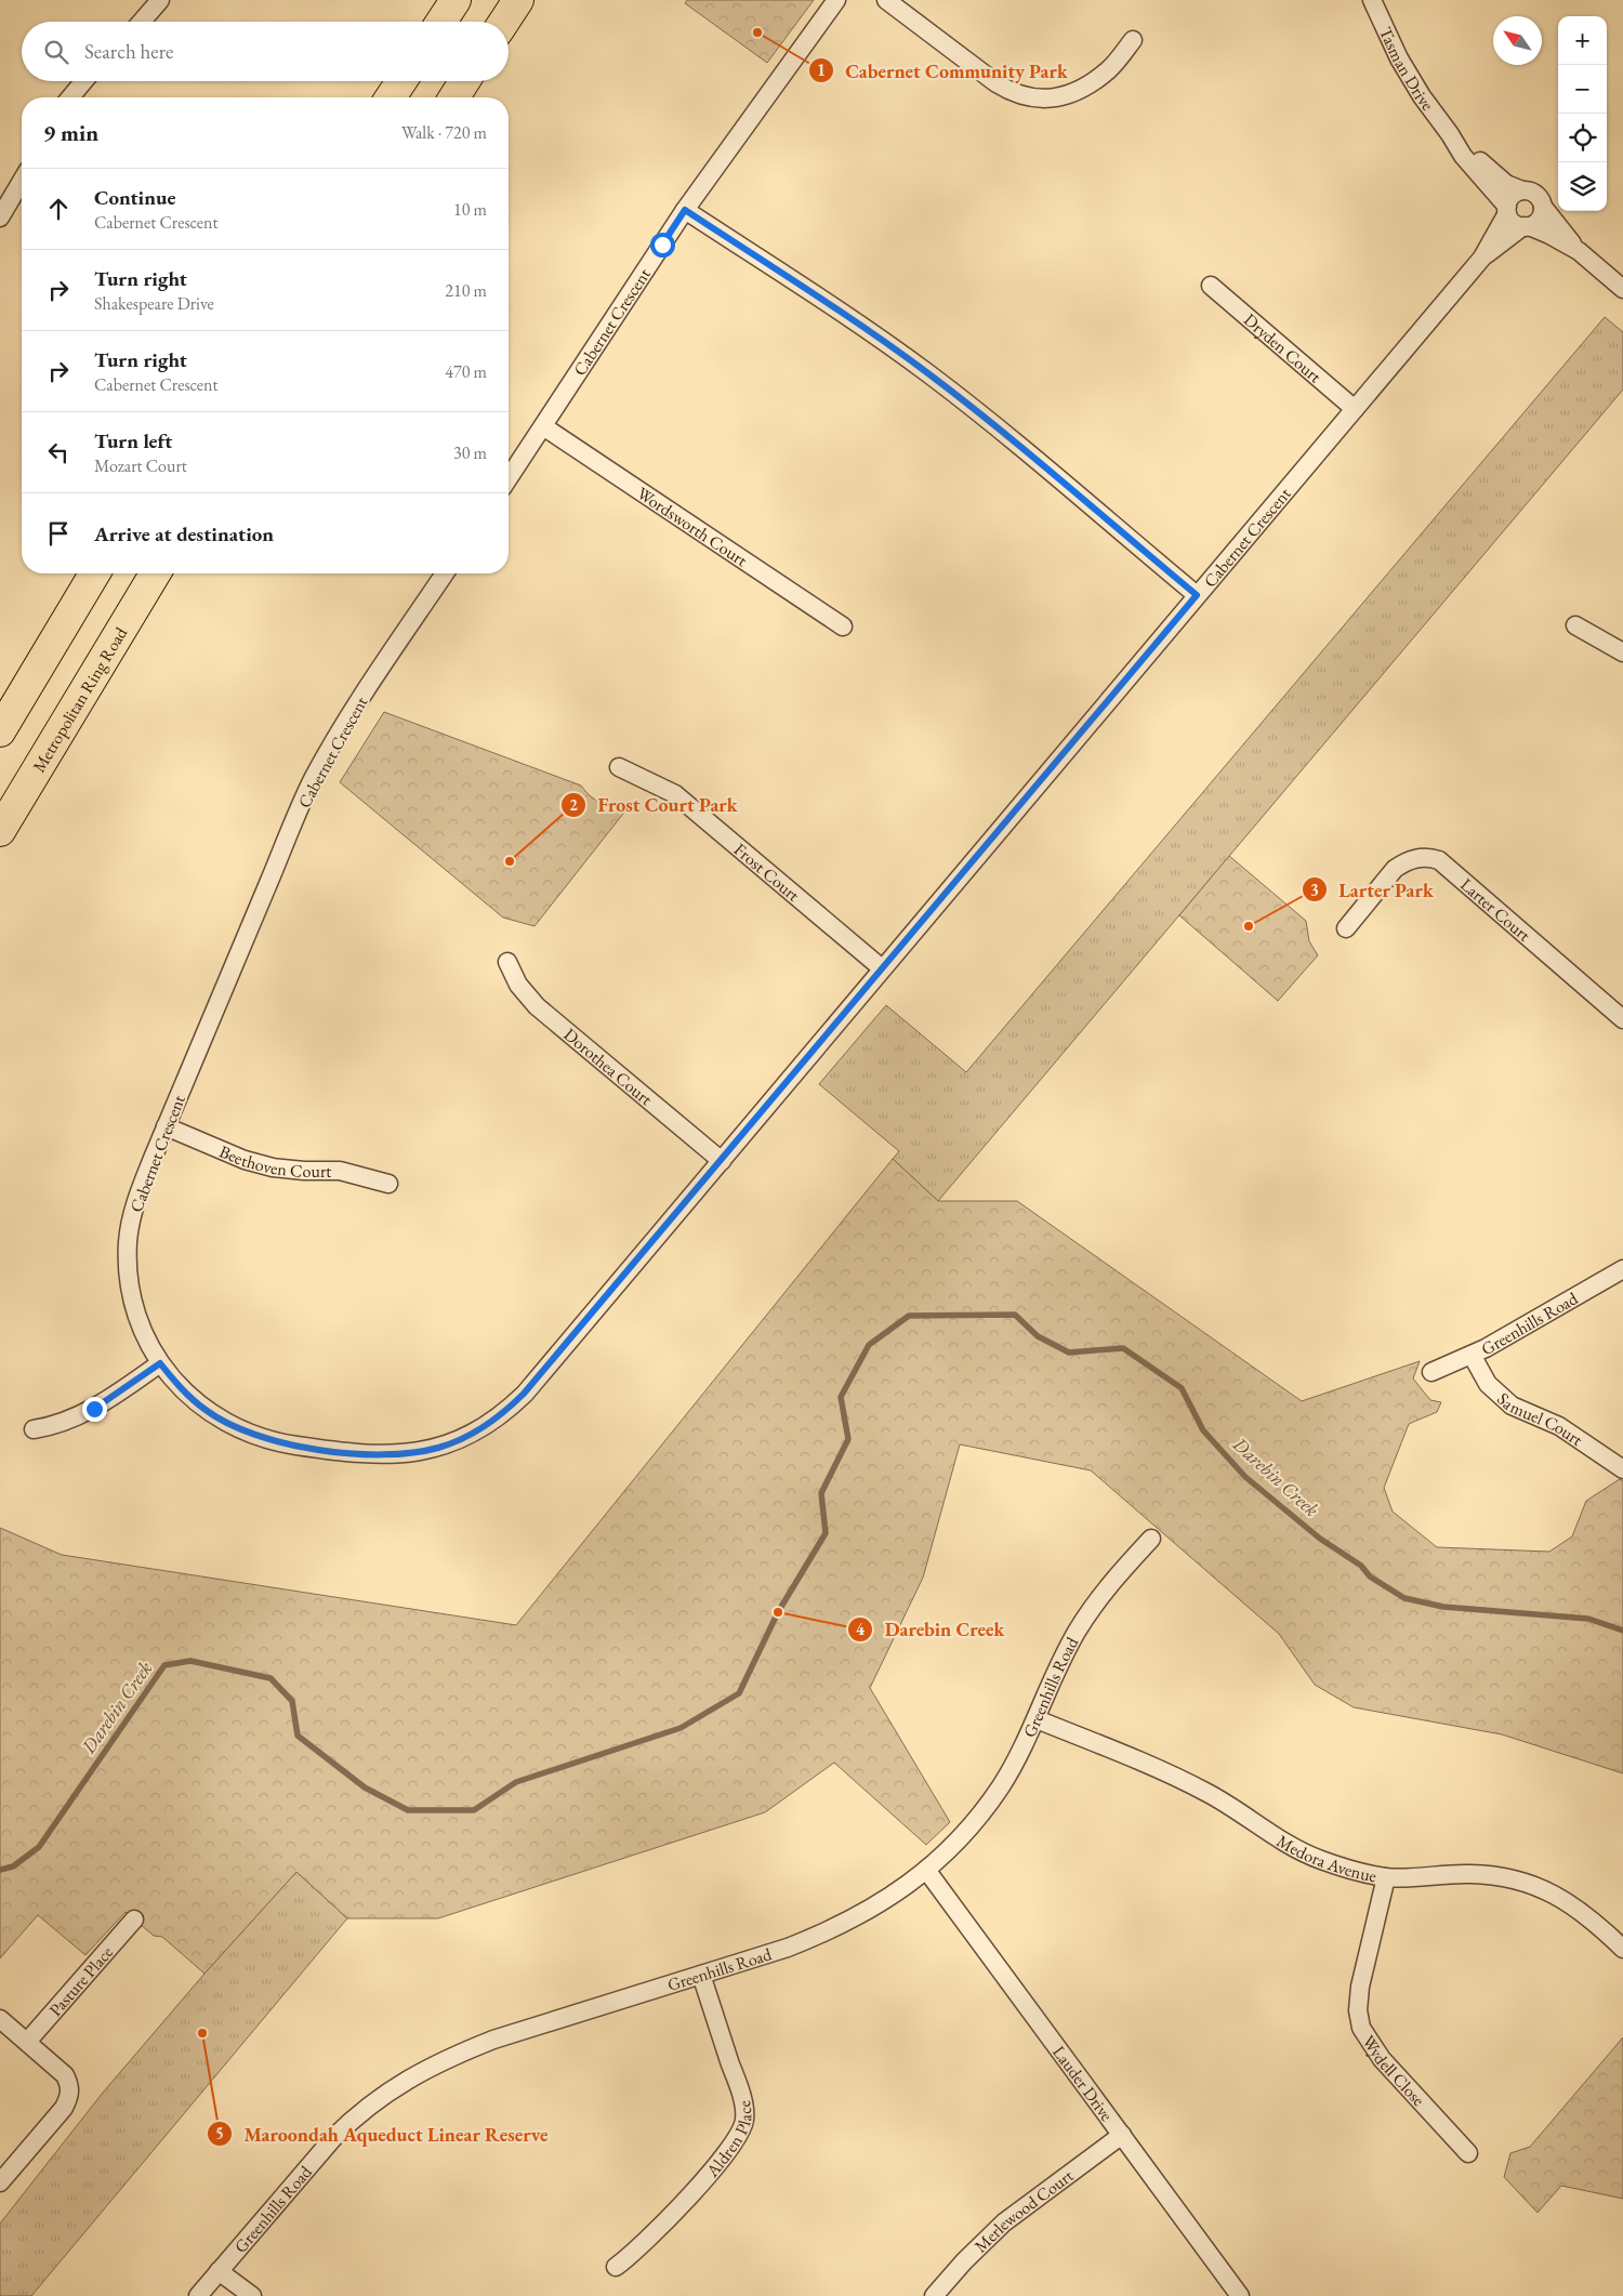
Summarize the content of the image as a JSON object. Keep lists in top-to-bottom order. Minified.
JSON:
{"streets":{"highway":["Metropolitan Ring Road"],"street":["Tasman Drive","Cabernet Crescent","Dryden Court","Wordsworth Court","Frost Court","Larter Court","Dorothea Court","Beethoven Court","Greenhills Road","Samuel Court","Medora Avenue","Pasture Place","Wydell Close","Lauder Drive","Aldren Place","Merlewood Court"]},"crossings":[["Tasman Drive","Cabernet Crescent"],["Cabernet Crescent","Dryden Court"],["Cabernet Crescent","Wordsworth Court"],["Cabernet Crescent","Frost Court"],["Cabernet Crescent","Dorothea Court"],["Cabernet Crescent","Beethoven Court"],["Greenhills Road","Samuel Court"],["Greenhills Road","Medora Avenue"],["Greenhills Road","Lauder Drive"],["Greenhills Road","Aldren Place"],["Medora Avenue","Wydell Close"],["Lauder Drive","Merlewood Court"]],"water":["Darebin Creek"],"places":["Cabernet Community Park","Frost Court Park","Larter Park","Darebin Creek","Maroondah Aqueduct Linear Reserve"],"north":"top left","page":{"map_buttons":["+","−"],"search":"Search here","heading":["9 min","Walk · 720 m"],"list":[["Continue","Cabernet Crescent","10 m"],["Turn right","Shakespeare Drive","210 m"],["Turn right","Cabernet Crescent","470 m"],["Turn left","Mozart Court","30 m"],"Arrive at destination"]}}
